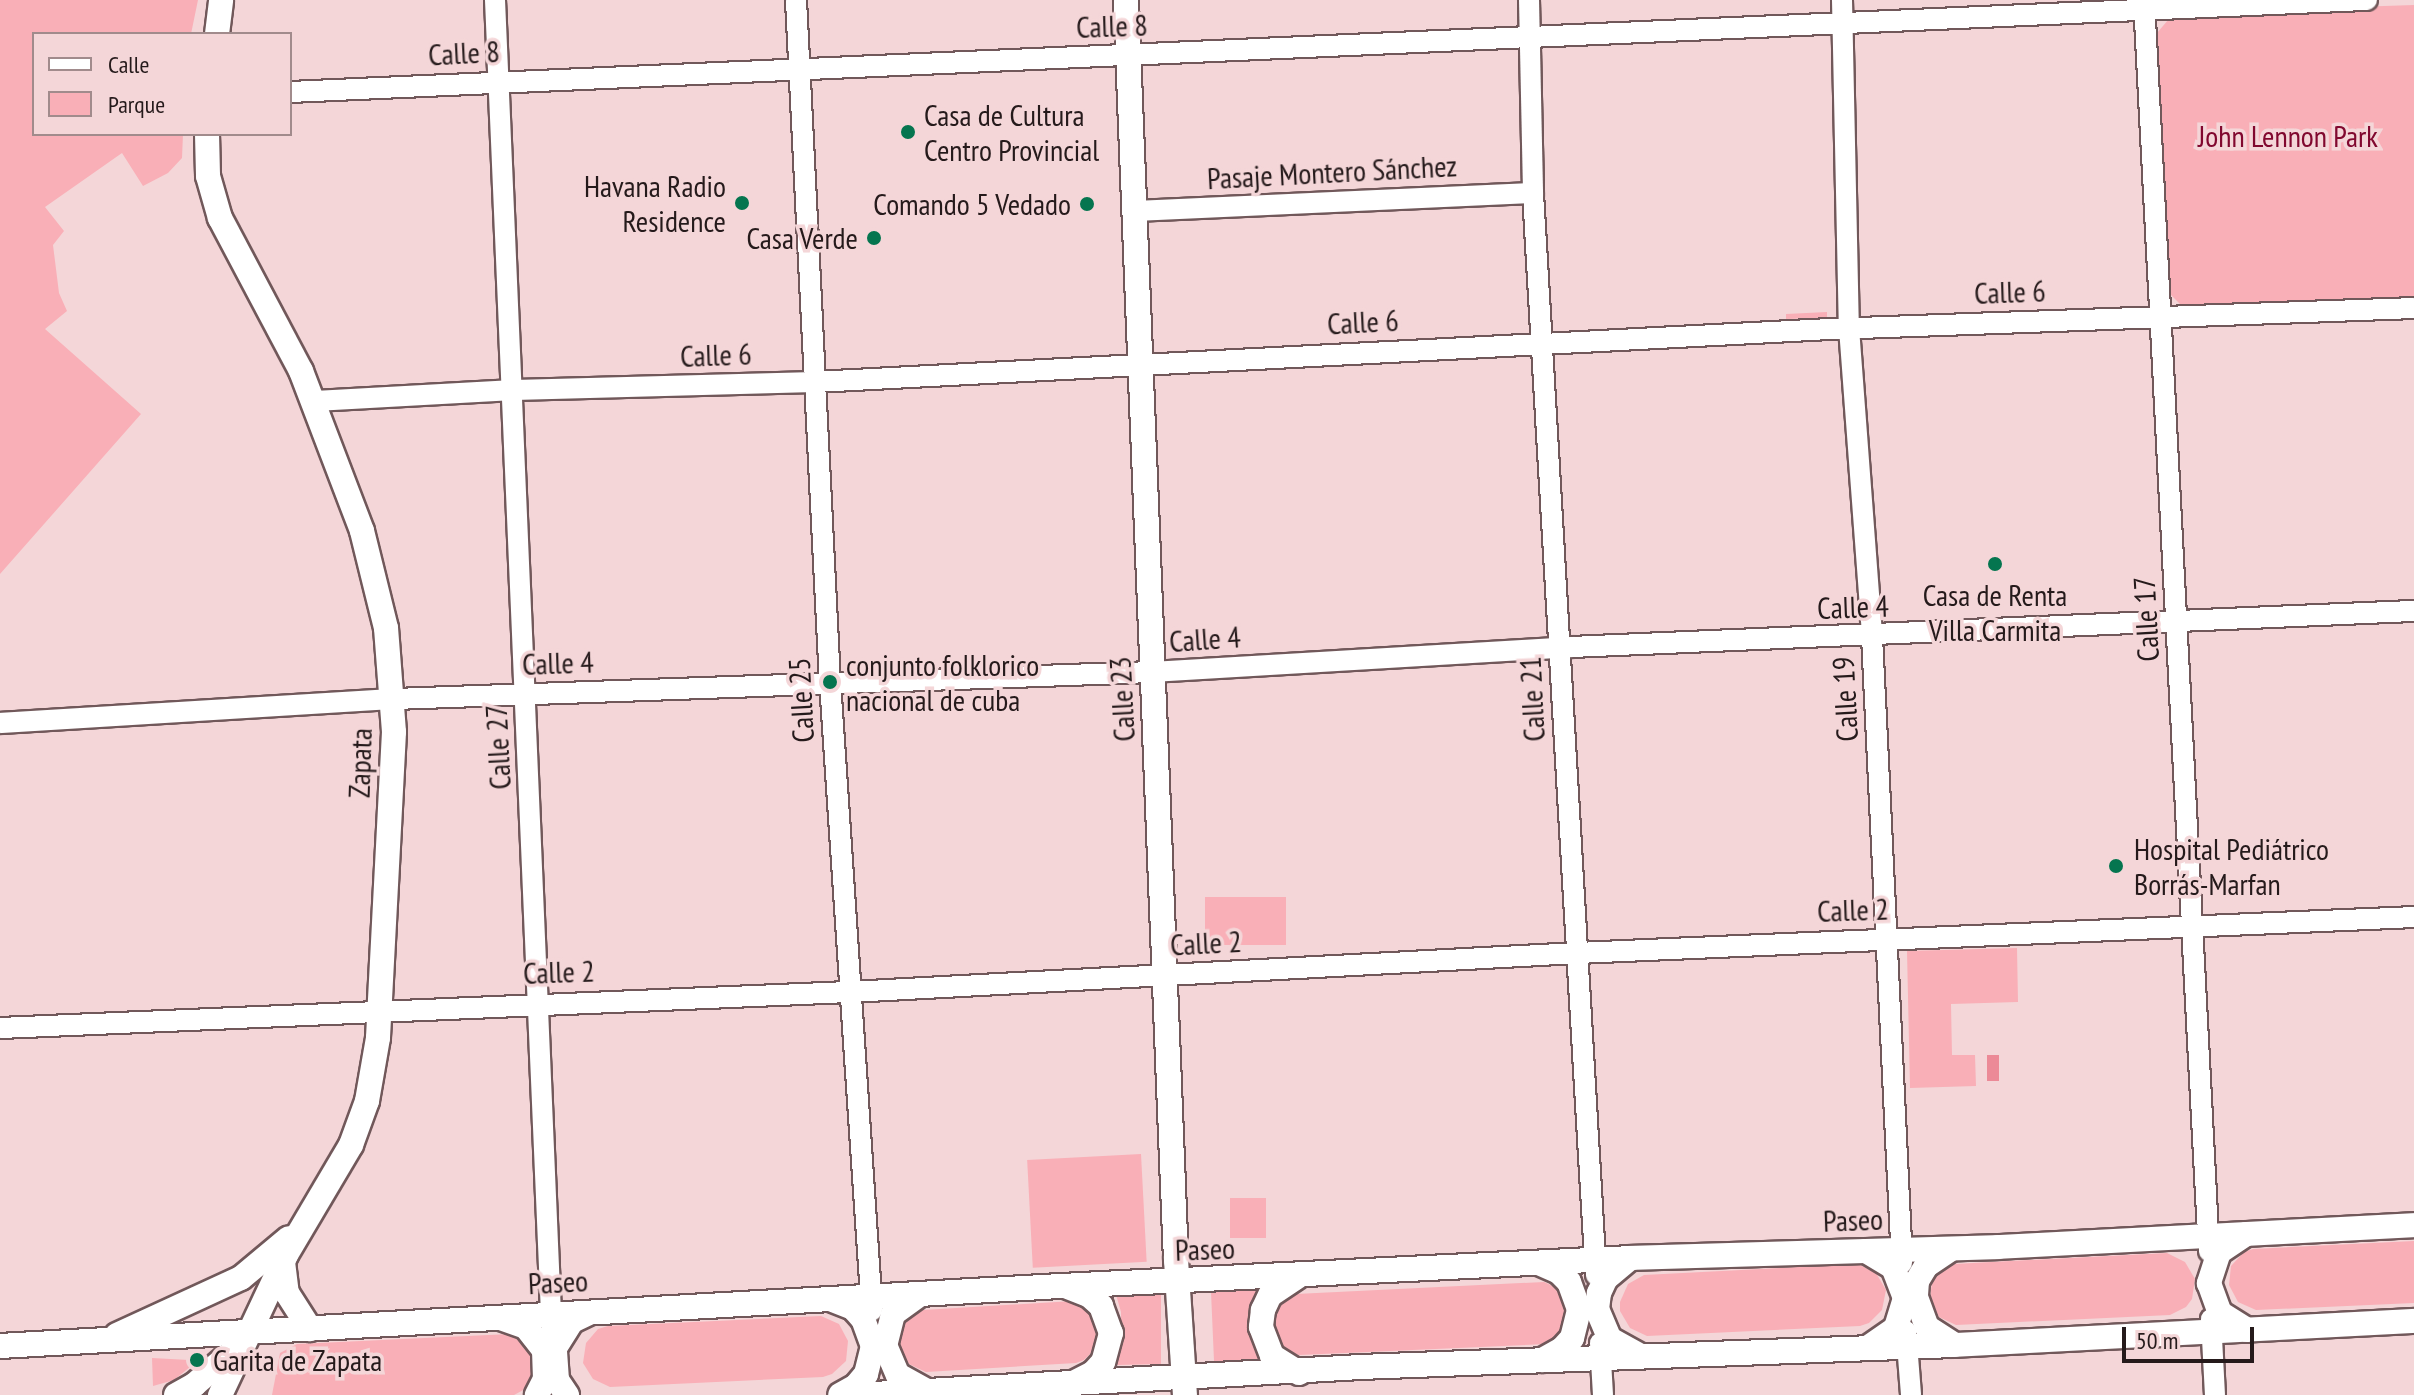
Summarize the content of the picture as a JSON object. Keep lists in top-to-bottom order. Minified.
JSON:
{"streets":{"main road":["Calle 23","Zapata","Paseo"],"street":["Calle 8","Pasaje Montero Sánchez","Calle 6","Calle 4","Calle 17","Calle 21","Calle 19","Calle 25","Calle 27","Calle 2"]},"crossings":[["Calle 8","Calle 17"],["Calle 8","Calle 23"],["Calle 8","Calle 21"],["Calle 8","Calle 19"],["Calle 8","Calle 25"],["Calle 8","Calle 27"],["Pasaje Montero Sánchez","Calle 23"],["Pasaje Montero Sánchez","Calle 21"],["Calle 6","Calle 17"],["Calle 6","Calle 23"],["Calle 6","Calle 21"],["Calle 6","Calle 19"],["Calle 6","Calle 25"],["Calle 6","Calle 27"],["Calle 6","Zapata"],["Calle 4","Calle 17"],["Calle 4","Calle 23"],["Calle 4","Calle 21"],["Calle 4","Calle 19"],["Calle 4","Calle 25"],["Calle 4","Calle 27"],["Calle 4","Zapata"],["Calle 17","Calle 2"],["Calle 17","Paseo"],["Calle 23","Calle 2"],["Calle 23","Paseo"],["Calle 21","Calle 2"],["Calle 21","Paseo"],["Calle 19","Calle 2"],["Calle 19","Paseo"],["Calle 25","Calle 2"],["Calle 25","Paseo"],["Calle 27","Calle 2"],["Calle 27","Paseo"],["Zapata","Calle 2"],["Zapata","Paseo"]],"parks":["John Lennon Park"],"places":["Casa de Cultura Centro Provincial","Havana Radio Residence","Comando 5 Vedado","Casa Verde","Casa de Renta Villa Carmita","conjunto folklorico nacional de cuba","Hospital Pediátrico Borrás-Marfan","Garita de Zapata"],"legend":["Calle","Parque"],"scale_bar":"50 m"}
